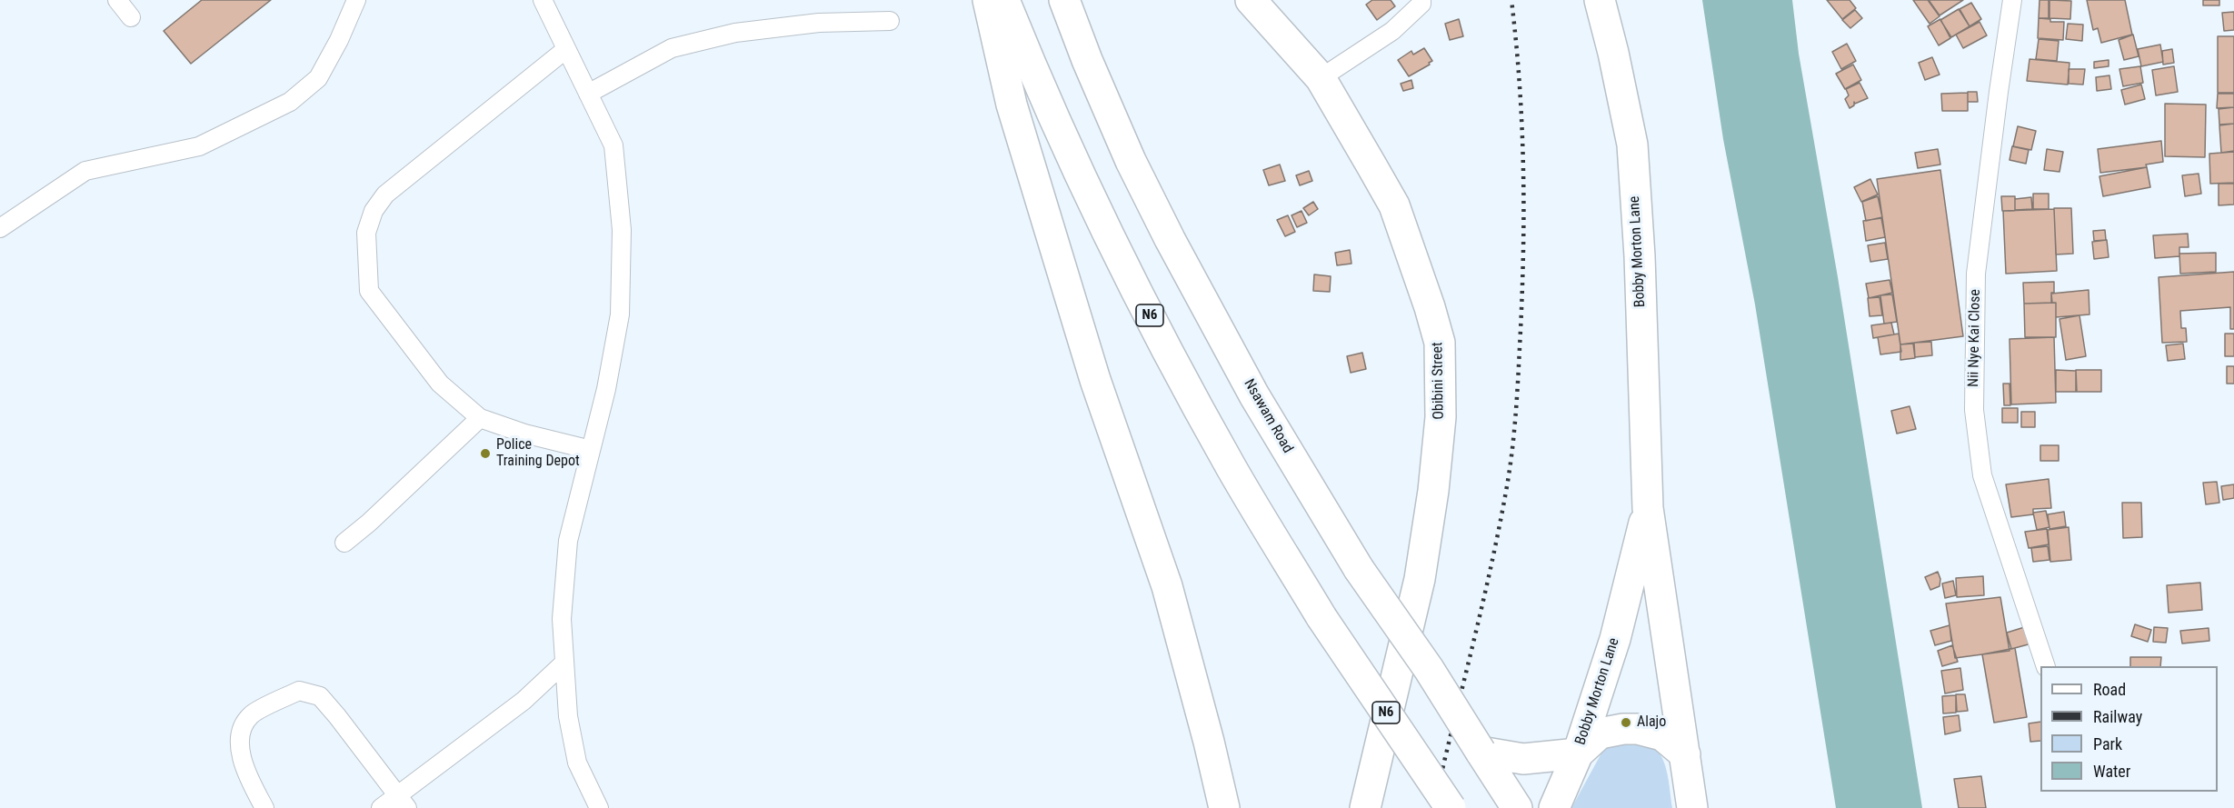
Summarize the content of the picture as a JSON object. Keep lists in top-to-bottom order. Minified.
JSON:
{"streets":{"main road":["Bobby Morton Lane","N6","Obibini Street","Nsawam Road"],"lane":["Nii Nye Kai Close"]},"places":["Police Training Depot","Alajo"],"legend":["Road","Railway","Park","Water"]}
